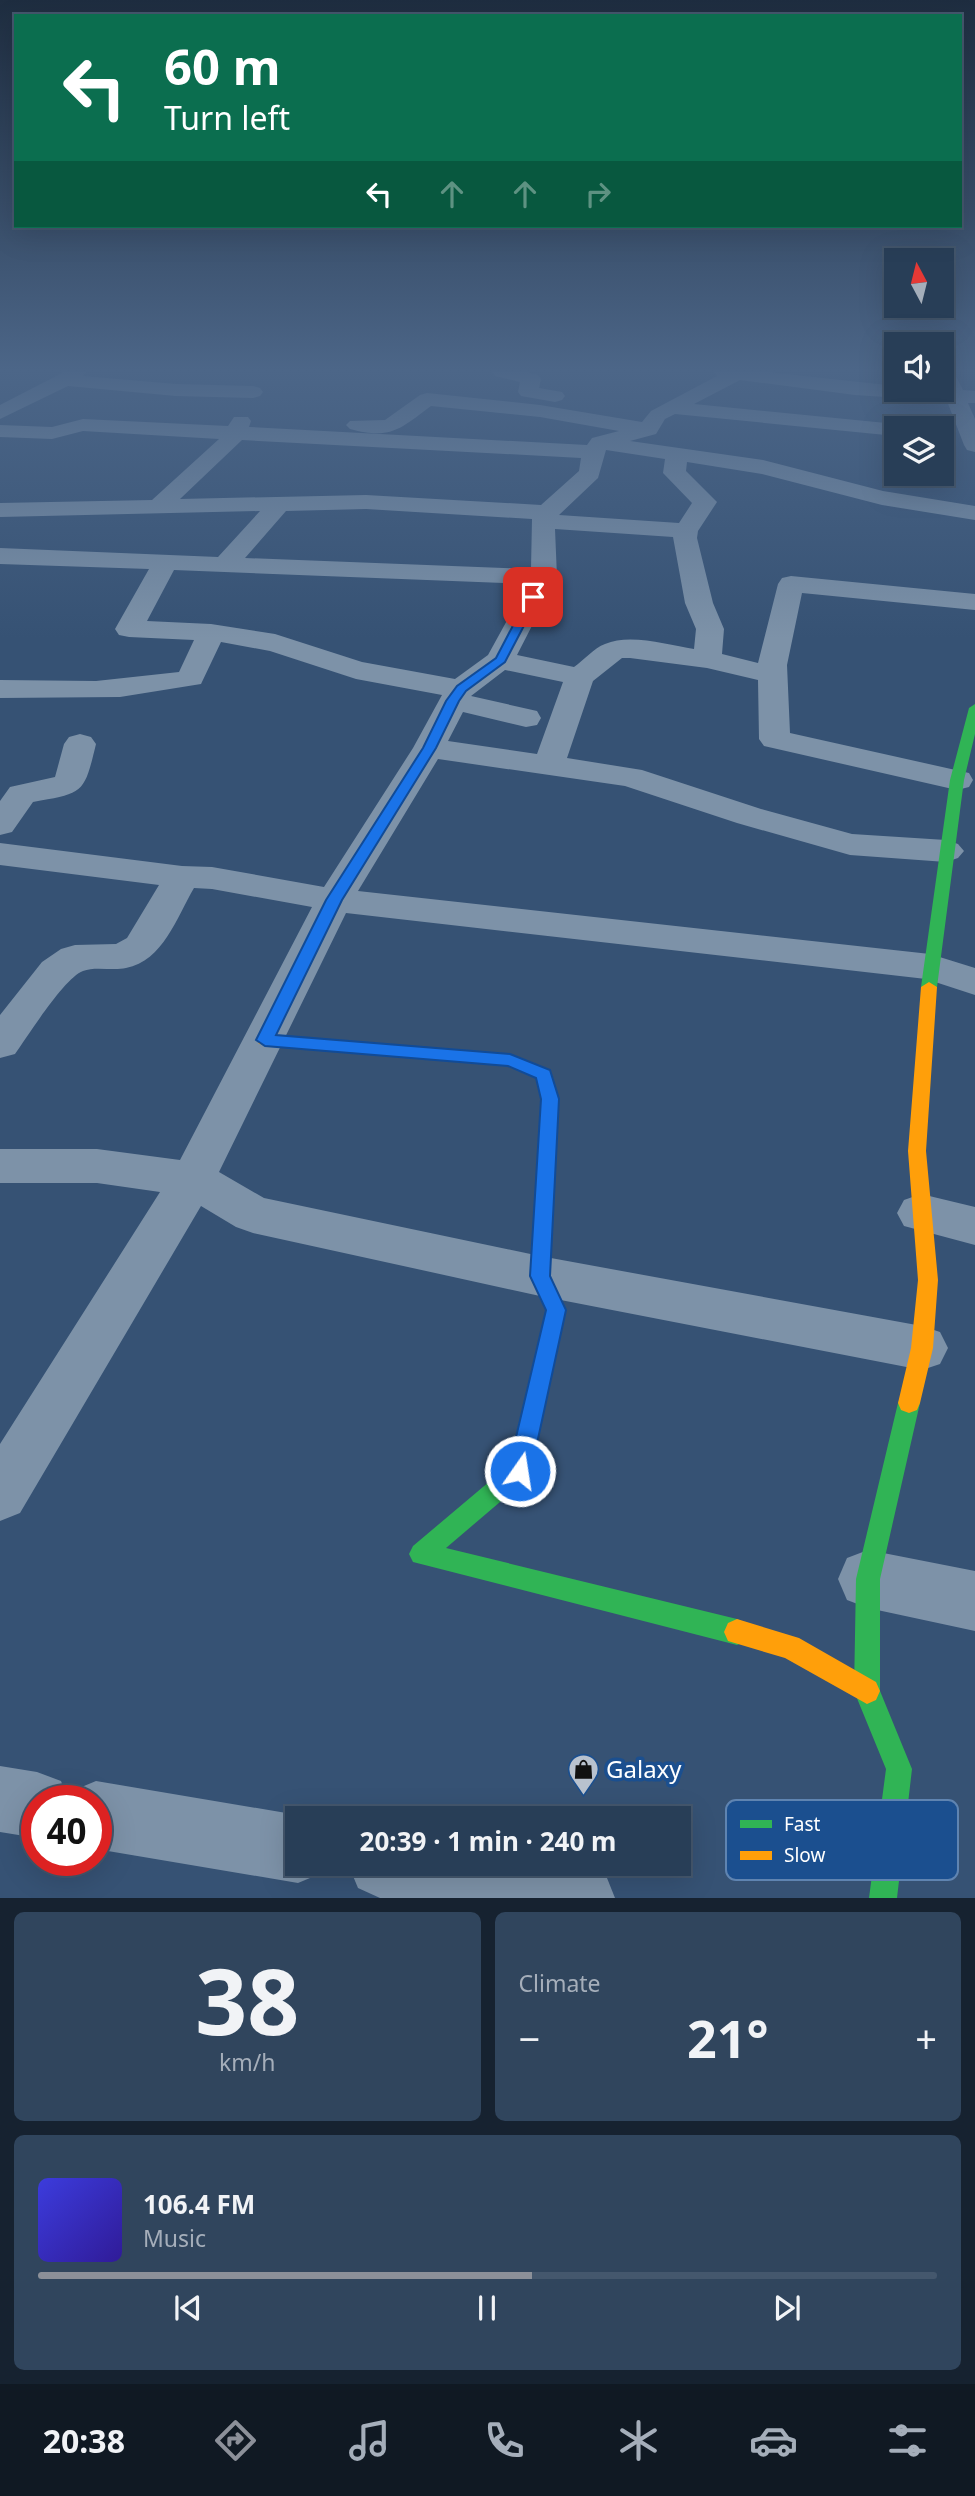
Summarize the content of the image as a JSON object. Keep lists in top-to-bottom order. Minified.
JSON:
{"places":{"shop":["Galaxy"]},"legend":["Fast","Slow"],"north":"top","page":{"turn":["60 m","Turn left"],"limit":"40","trip":"20:39 · 1 min · 240 m","tile":[["38","km/h"],"Climate"],"heat":["−","21°","+"],"song":["106.4 FM","Music"],"tabs":"20:38"}}
